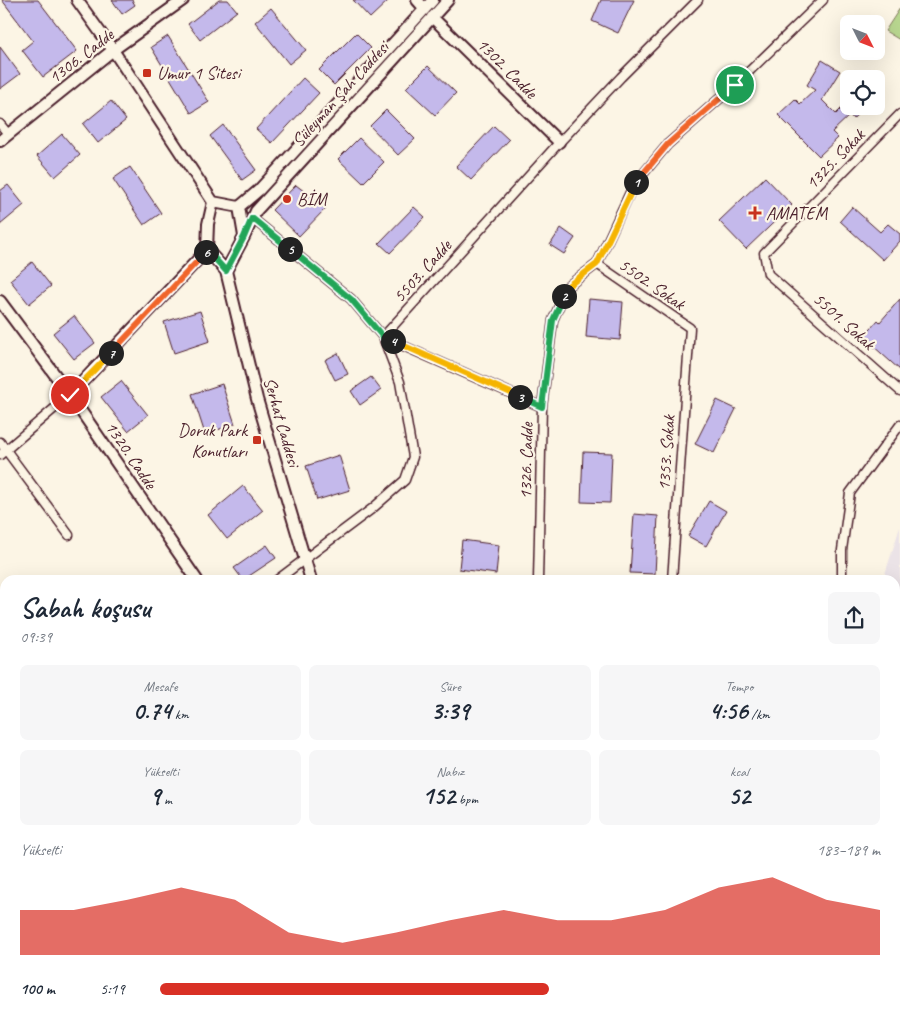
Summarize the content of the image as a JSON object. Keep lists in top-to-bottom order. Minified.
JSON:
{"streets":{"main road":["1306. Cadde","1302. Cadde","Süleyman Şah Caddesi","Serhat Caddesi","1320. Cadde"],"street":["1325. Sokak","5503. Cadde","5502. Sokak","5501. Sokak","1353. Sokak","1326. Cadde"]},"crossings":[["1302. Cadde","Süleyman Şah Caddesi"],["1302. Cadde","5503. Cadde"],["1325. Sokak","5501. Sokak"],["5502. Sokak","1353. Sokak"],["5502. Sokak","1326. Cadde"]],"places":{"transit":["Umur 1 Sitesi","Doruk Park Konutları"],"other":["BİM"],"health":["AMATEM"]},"north":"bottom right","page":{"pins":["1","5","6","2","4","7","3"],"heading":["Sabah koşusu","09:39"],"stats":[["Mesafe","0.74 km"],["Süre","3:39"],["Tempo","4:56 /km"],["Yükselti","9 m"],["Nabız","152 bpm"],["kcal","52"]],"chart":["Yükselti","183–189 m"],"list":[{"name":"100 m","note":"5:19"}]}}
